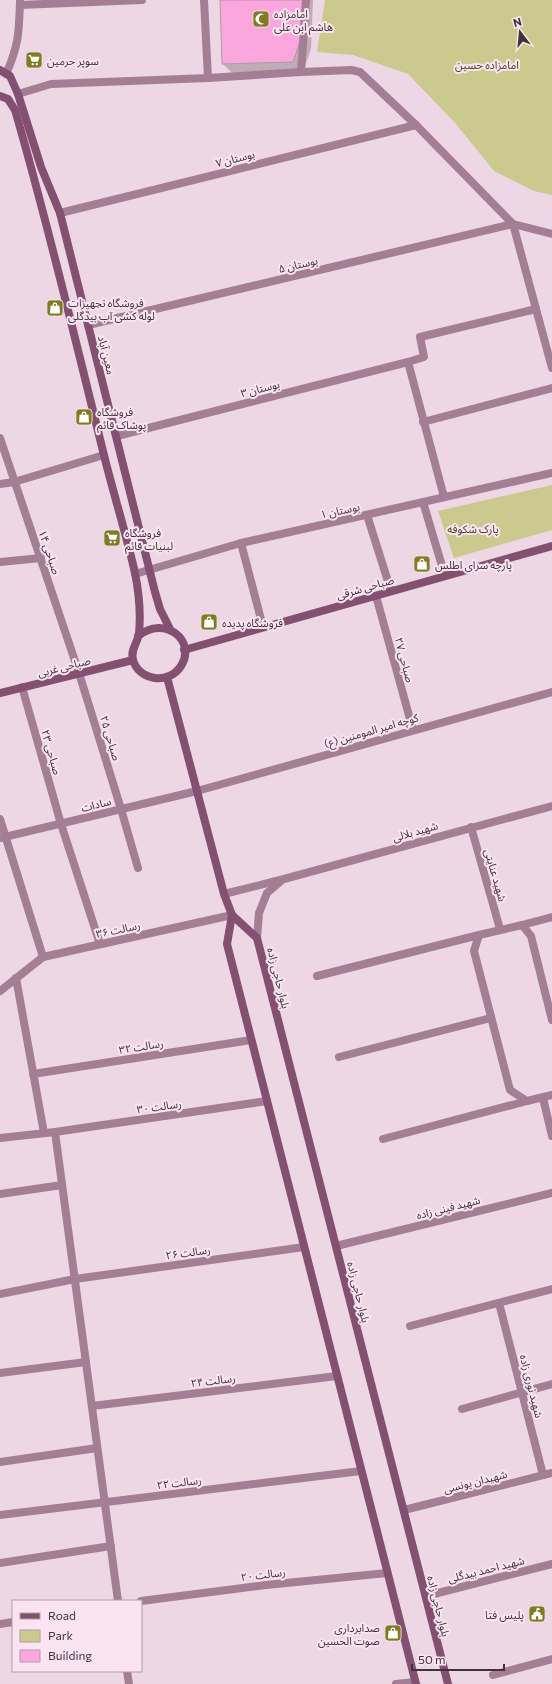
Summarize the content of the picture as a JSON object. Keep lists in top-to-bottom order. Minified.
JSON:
{"streets":{"street":["بوستان ۷","بوستان ۵","معین آباد","بوستان ۳","بوستان ۱","صباحی ۱۴","صباحی شرقی","صباحی ۲۷","صباحی غربی","کوچه امیر المومنین (ع)","صباحی ۲۵","صباحی ۲۳","سادات","شهید بلالی","شهید عنایتی","رسالت ۳۶","بلوار حاجی زاده","رسالت ۳۲","رسالت ۳۰","شهید فینی زاده","رسالت ۲۶","رسالت ۲۴","شهید نوری زاده","شهیدان یونسی","رسالت ۲۲","شهید احمد بیدگلی","رسالت ۲۰"]},"crossings":[["بوستان ۷","معین آباد"],["بوستان ۵","معین آباد"],["معین آباد","بوستان ۳"],["معین آباد","بوستان ۱"],["معین آباد","صباحی شرقی"],["معین آباد","صباحی غربی"],["معین آباد","بلوار حاجی زاده"],["صباحی ۱۴","صباحی غربی"],["صباحی ۱۴","صباحی ۲۵"],["صباحی شرقی","صباحی ۲۷"],["صباحی شرقی","صباحی غربی"],["صباحی شرقی","بلوار حاجی زاده"],["صباحی ۲۷","کوچه امیر المومنین (ع)"],["صباحی غربی","صباحی ۲۵"],["صباحی غربی","صباحی ۲۳"],["صباحی غربی","بلوار حاجی زاده"],["کوچه امیر المومنین (ع)","سادات"],["کوچه امیر المومنین (ع)","بلوار حاجی زاده"],["صباحی ۲۵","سادات"],["صباحی ۲۳","سادات"],["صباحی ۲۳","رسالت ۳۶"],["سادات","بلوار حاجی زاده"],["شهید بلالی","شهید عنایتی"],["شهید بلالی","بلوار حاجی زاده"],["رسالت ۳۶","بلوار حاجی زاده"],["بلوار حاجی زاده","شهید فینی زاده"],["بلوار حاجی زاده","شهیدان یونسی"],["بلوار حاجی زاده","شهید احمد بیدگلی"],["شهید نوری زاده","شهیدان یونسی"]],"parks":["امامزاده حسین","پارک شکوفه"],"places":{"mosque":["امامزاده هاشم ابن علی"],"supermarket":["سوپر حرمین","فروشگاه لبنیات قائم"],"shop":["فروشگاه تجهیزات لوله کشی آب بیدگلی","فروشگاه پوشاک قائم","پارچه سرای اطلس","فروشگاه پدیده","صدابرداری صوت الحسین"],"public building":["پلیس فتا"]},"legend":["Road","Park","Building"],"scale_bar":"50 m","north":"top"}
